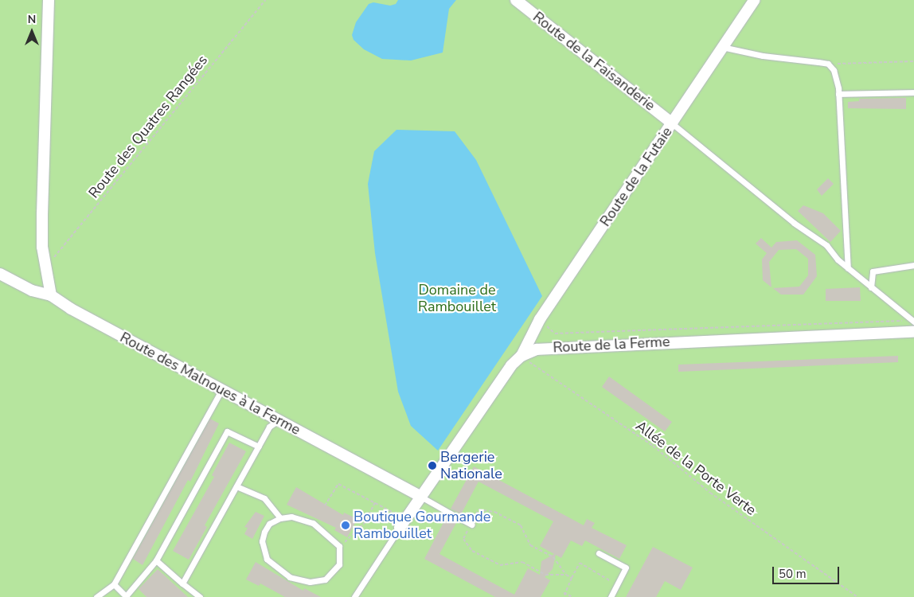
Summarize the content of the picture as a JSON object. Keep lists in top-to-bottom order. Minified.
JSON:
{"streets":{"street":["Route de la Faisanderie","Route de la Futaie","Route de la Ferme","Route des Malnoues à la Ferme"],"path":["Route des Quatres Rangées","Allée de la Porte Verte"]},"crossings":[["Route de la Faisanderie","Route de la Futaie"],["Route de la Futaie","Route de la Ferme"],["Route de la Futaie","Allée de la Porte Verte"],["Route de la Ferme","Route des Malnoues à la Ferme"],["Route de la Ferme","Allée de la Porte Verte"]],"parks":["Domaine de Rambouillet"],"places":["Bergerie Nationale","Boutique Gourmande Rambouillet"],"scale_bar":"50 m","north":"top"}
